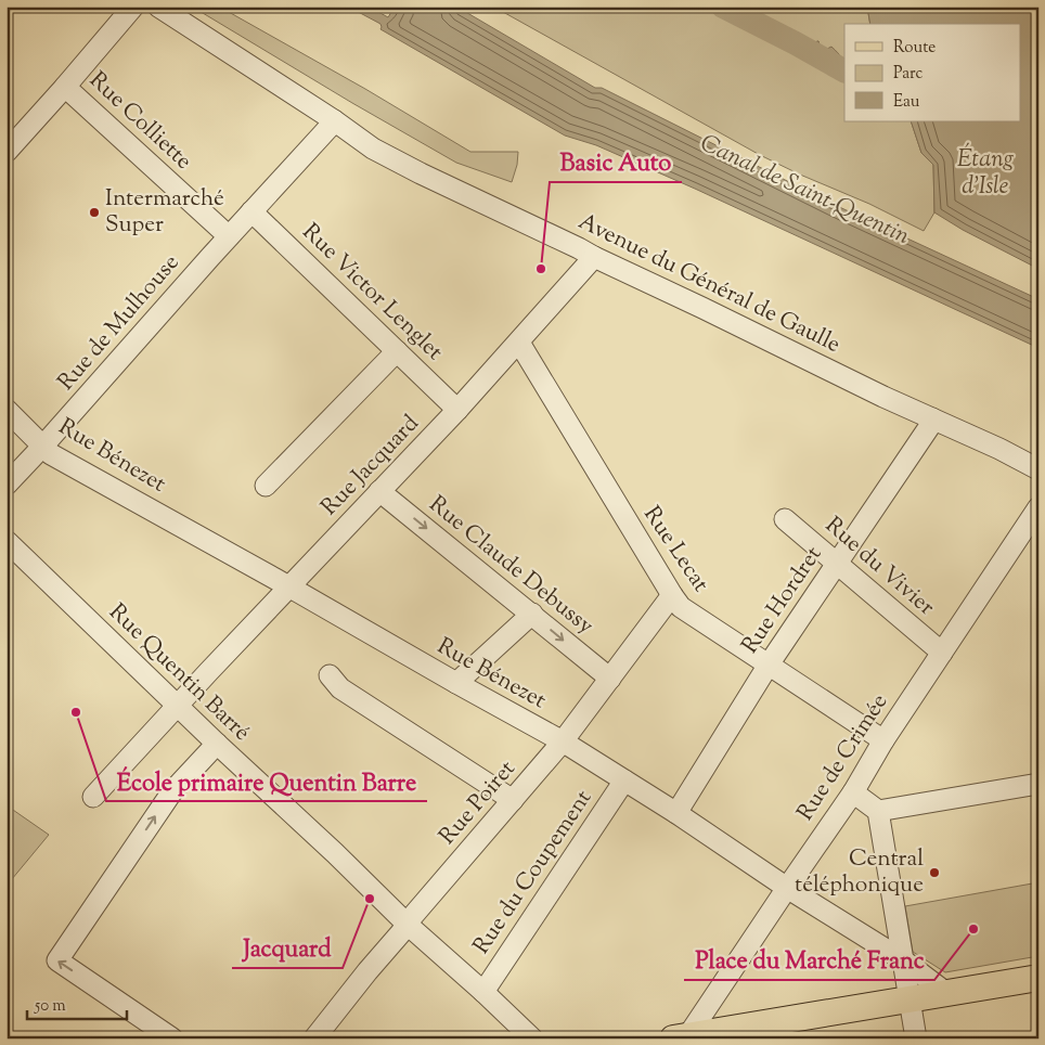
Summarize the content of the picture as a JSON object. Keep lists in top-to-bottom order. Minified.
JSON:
{"streets":{"street":["Rue Colliette","Avenue du Général de Gaulle","Rue Victor Lenglet","Rue de Mulhouse","Rue Bénezet","Rue Jacquard","Rue Lecat","Rue Claude Debussy","Rue du Vivier","Rue Hordret","Rue Quentin Barré","Rue de Crimée","Rue Poiret","Rue du Coupement"]},"crossings":[["Rue Colliette","Rue de Mulhouse"],["Avenue du Général de Gaulle","Rue de Mulhouse"],["Avenue du Général de Gaulle","Rue Jacquard"],["Avenue du Général de Gaulle","Rue Hordret"],["Rue Victor Lenglet","Rue de Mulhouse"],["Rue Victor Lenglet","Rue Jacquard"],["Rue de Mulhouse","Rue Bénezet"],["Rue Bénezet","Rue Jacquard"],["Rue Bénezet","Rue Hordret"],["Rue Bénezet","Rue de Crimée"],["Rue Bénezet","Rue Poiret"],["Rue Bénezet","Rue du Coupement"],["Rue Jacquard","Rue Lecat"],["Rue Jacquard","Rue Claude Debussy"],["Rue Jacquard","Rue Quentin Barré"],["Rue Lecat","Rue Hordret"],["Rue Lecat","Rue de Crimée"],["Rue Lecat","Rue Poiret"],["Rue Claude Debussy","Rue Poiret"],["Rue du Vivier","Rue Hordret"],["Rue du Vivier","Rue de Crimée"],["Rue Quentin Barré","Rue Poiret"],["Rue Quentin Barré","Rue du Coupement"]],"water":["Étang d'Isle","Canal de Saint-Quentin"],"places":["Intermarché Super","Basic Auto","École primaire Quentin Barre","Central téléphonique","Jacquard","Place du Marché Franc"],"legend":["Route","Parc","Eau"],"scale_bar":"50 m"}
